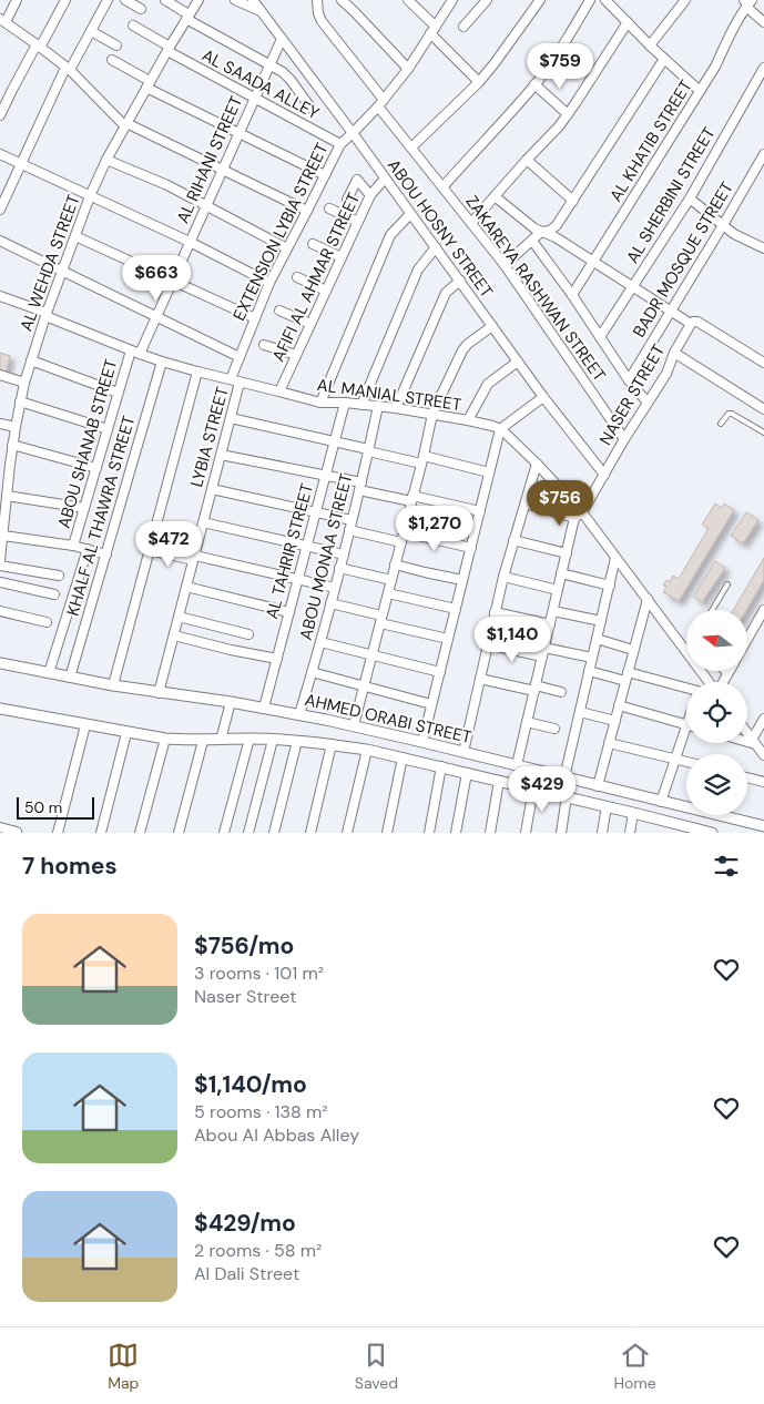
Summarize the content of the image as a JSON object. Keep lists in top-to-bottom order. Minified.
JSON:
{"streets":{"street":["AL SAADA ALLEY","AL KHATIB STREET","AL RIHANI STREET","AL SHERBINI STREET","ABOU HOSNY STREET","EXTENSION LYBIA STREET","BADR MOSQUE STREET","AL WEHDA STREET","AFIFI AL AHMAR STREET","ZAKAREYA RASHWAN STREET","AL MANIAL STREET","NASER STREET","LYBIA STREET","ABOU SHANAB STREET","KHALF AL THAWRA STREET","AL TAHRIR STREET","ABOU MONAA STREET","AHMED ORABI STREET"]},"crossings":[["AL SAADA ALLEY","AL RIHANI STREET"],["AL SAADA ALLEY","EXTENSION LYBIA STREET"],["AL SAADA ALLEY","AL WEHDA STREET"],["AL RIHANI STREET","ABOU HOSNY STREET"],["AL RIHANI STREET","AL MANIAL STREET"],["ABOU HOSNY STREET","EXTENSION LYBIA STREET"],["ABOU HOSNY STREET","AFIFI AL AHMAR STREET"],["ABOU HOSNY STREET","NASER STREET"],["EXTENSION LYBIA STREET","ZAKAREYA RASHWAN STREET"],["EXTENSION LYBIA STREET","AL MANIAL STREET"],["AL WEHDA STREET","AL MANIAL STREET"],["AFIFI AL AHMAR STREET","AL MANIAL STREET"],["ZAKAREYA RASHWAN STREET","NASER STREET"],["AL MANIAL STREET","NASER STREET"],["AL MANIAL STREET","LYBIA STREET"],["AL MANIAL STREET","ABOU SHANAB STREET"],["AL MANIAL STREET","KHALF AL THAWRA STREET"],["AL MANIAL STREET","AL TAHRIR STREET"],["AL MANIAL STREET","ABOU MONAA STREET"],["NASER STREET","AHMED ORABI STREET"],["LYBIA STREET","AHMED ORABI STREET"],["KHALF AL THAWRA STREET","AHMED ORABI STREET"],["AL TAHRIR STREET","AHMED ORABI STREET"],["ABOU MONAA STREET","AHMED ORABI STREET"]],"scale_bar":"50 m","north":"left","page":{"price":["$759","$663","$756","$1,270","$472","$1,140","$429"],"scale":"50 m","heading":"7 homes","list":[{"name":"$756/mo","note":"3 rooms · 101 m² · Naser Street"},{"name":"$1,140/mo","note":"5 rooms · 138 m² · Abou Al Abbas Alley"},{"name":"$429/mo","note":"2 rooms · 58 m² · Al Dali Street"}],"tabs":["Map","Saved","Home"]}}
